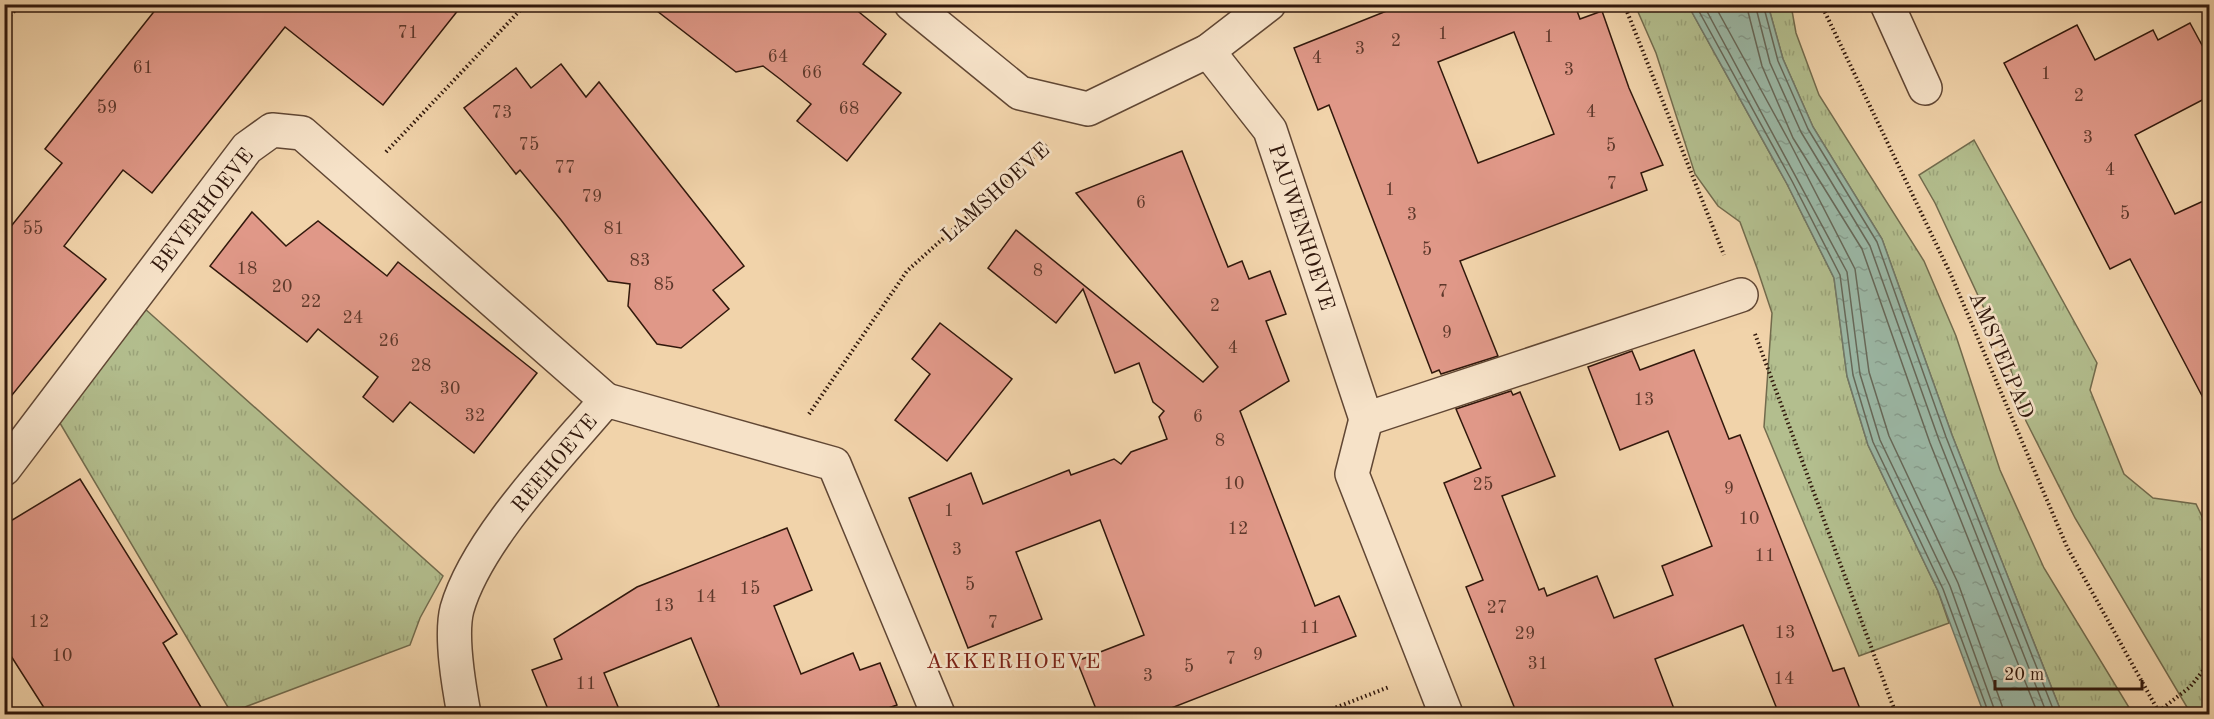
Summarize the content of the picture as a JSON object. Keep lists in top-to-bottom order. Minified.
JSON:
{"streets":{"street":["BEVERHOEVE","PAUWENHOEVE","REEHOEVE"],"path":["LAMSHOEVE","AMSTELPAD"]},"crossings":[["LAMSHOEVE","REEHOEVE"],["BEVERHOEVE","REEHOEVE"]],"districts":["AKKERHOEVE"],"house_numbers":["71","1","1","2","3","64","4","61","3","66","1","2","59","68","4","73","3","75","5","77","4","7","1","79","6","5","3","55","81","5","83","18","8","85","20","7","22","2","24","9","26","4","28","30","13","32","6","8","10","25","9","1","10","12","3","11","5","15","14","13","27","12","7","11","13","29","9","10","7","31","5","3","14","11"],"scale_bar":"20 m"}
